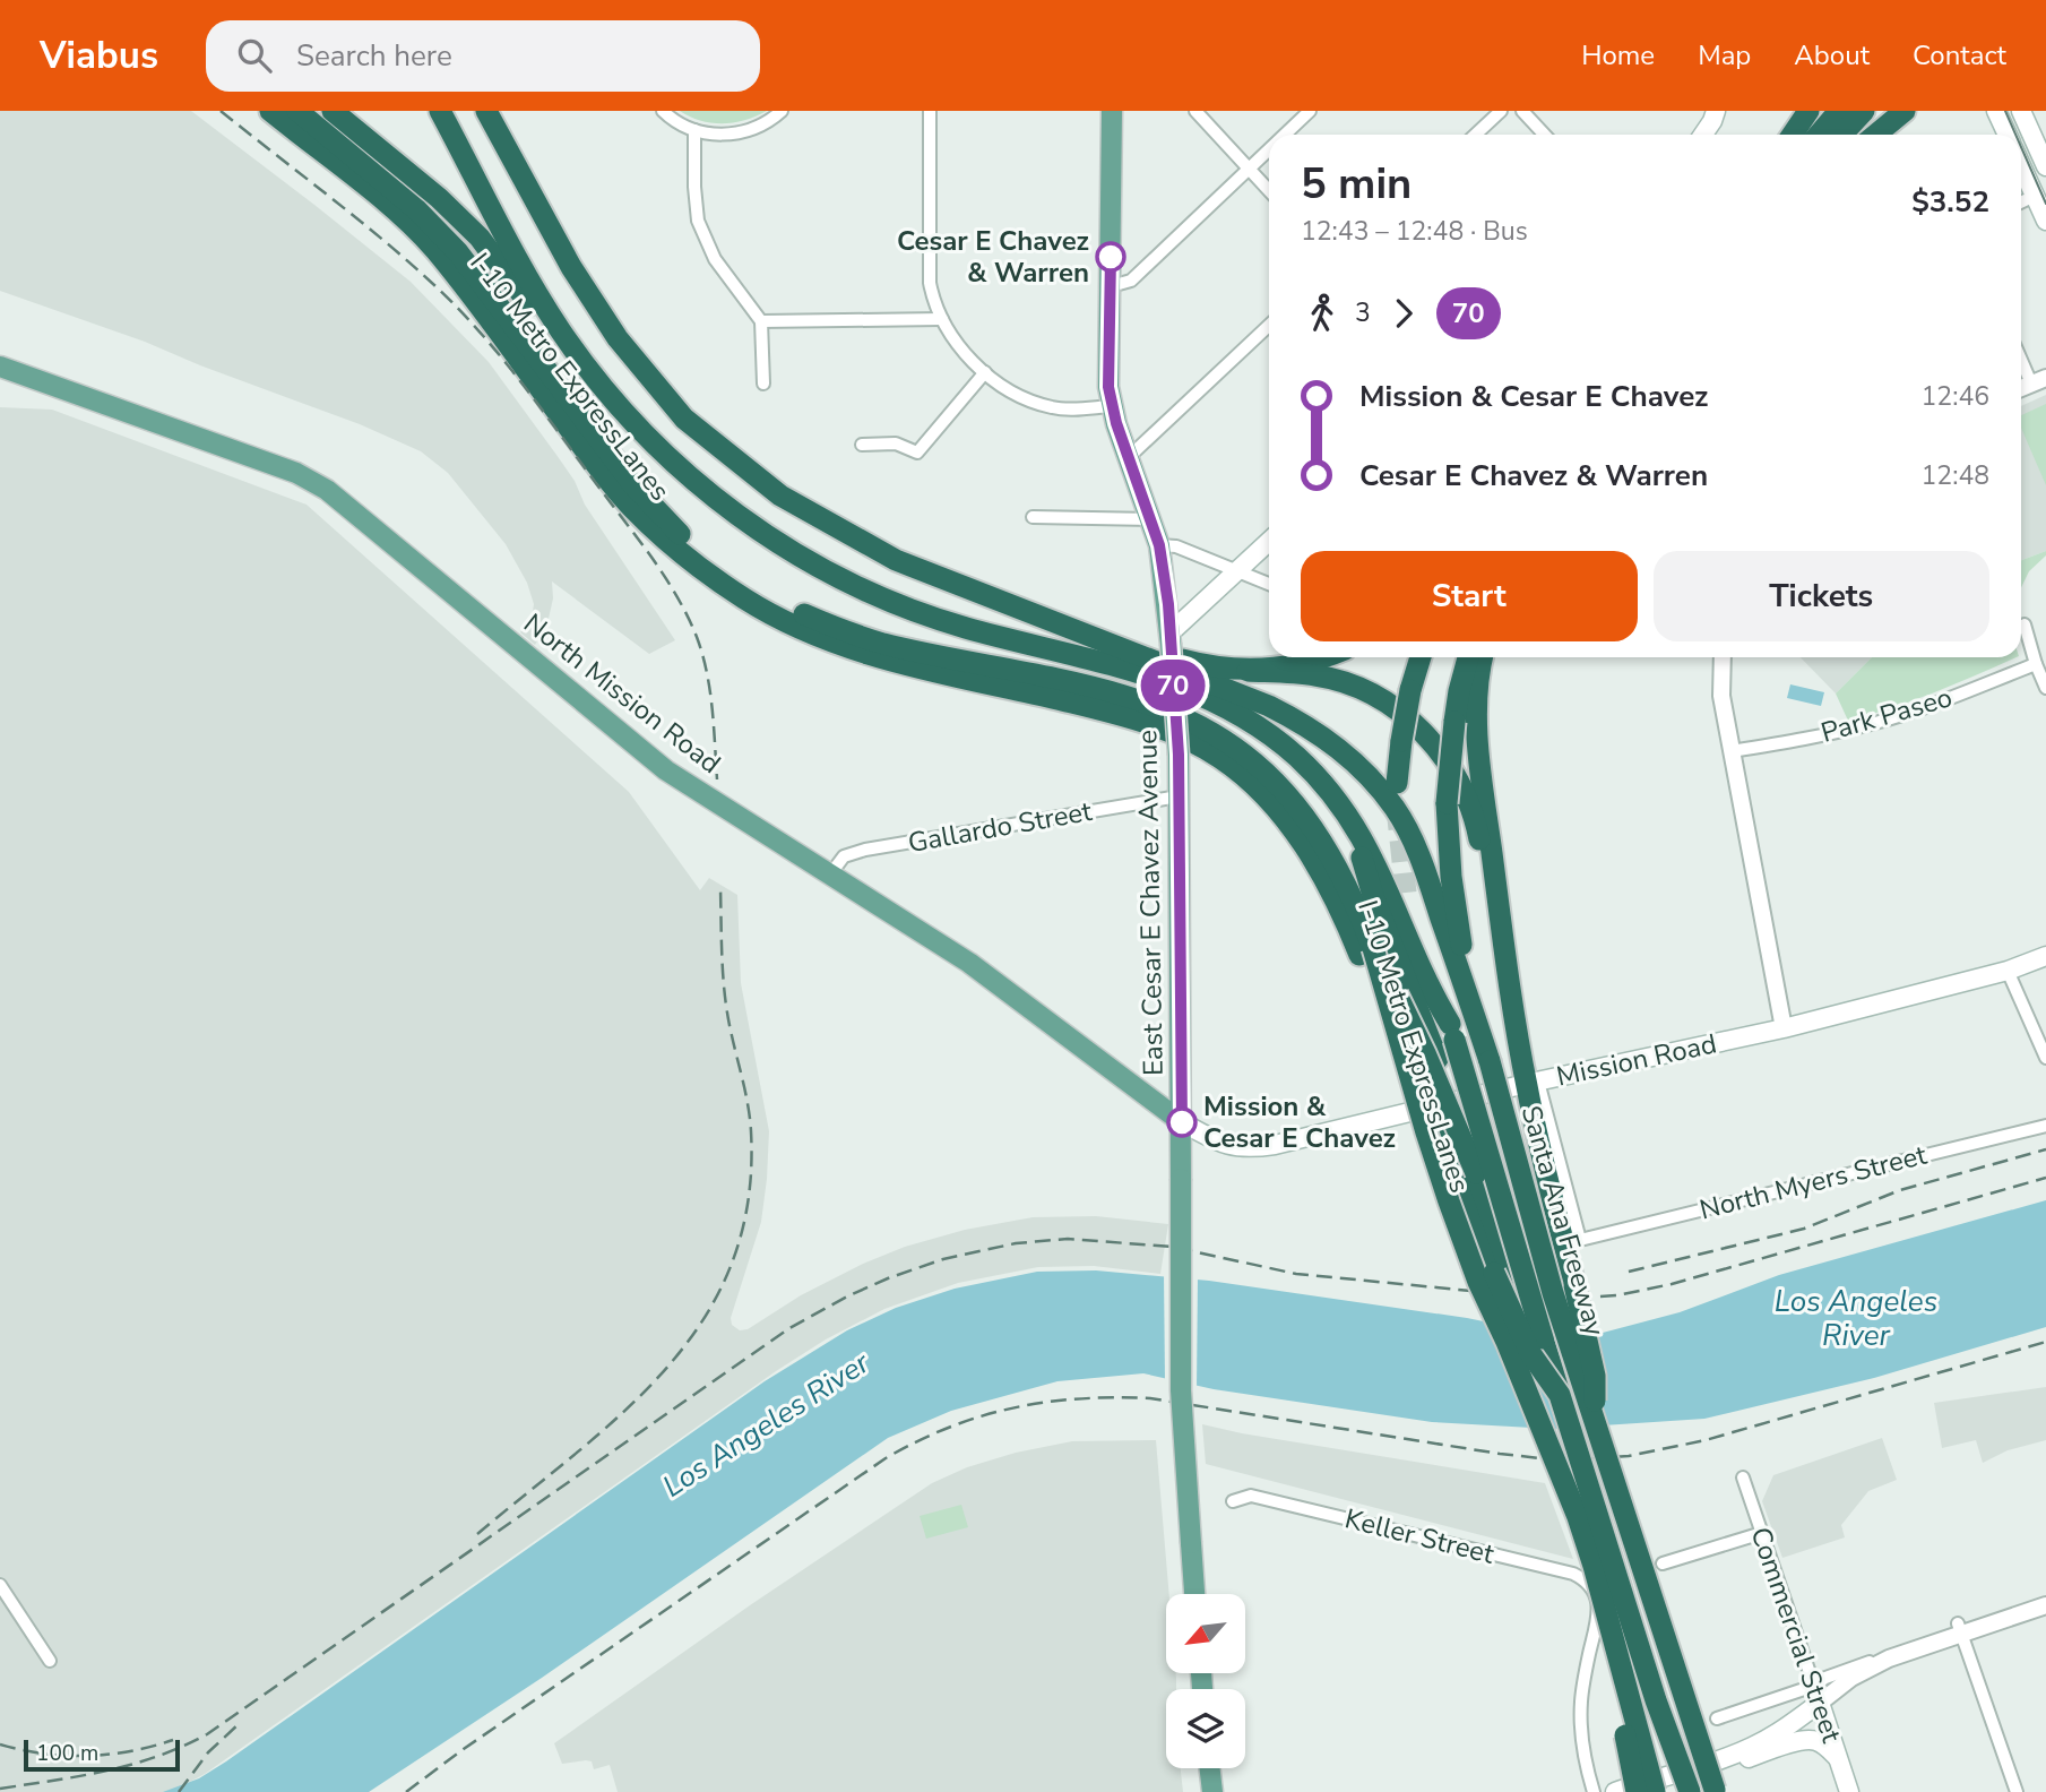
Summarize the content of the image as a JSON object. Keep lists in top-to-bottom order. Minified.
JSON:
{"streets":{"highway":["I-10 Metro ExpressLanes","Santa Ana Freeway"],"main road":["North Mission Road","East Cesar E Chavez Avenue","Mission Road","Commercial Street"],"street":["Park Paseo","Gallardo Street","North Myers Street","Keller Street"]},"crossings":[["North Mission Road","Gallardo Street"],["North Mission Road","East Cesar E Chavez Avenue"],["North Mission Road","Mission Road"],["Gallardo Street","East Cesar E Chavez Avenue"],["East Cesar E Chavez Avenue","Mission Road"],["Mission Road","North Myers Street"]],"water":["Los Angeles River"],"places":["Cesar E Chavez & Warren","Mission & Cesar E Chavez"],"lines":["bus line 70"],"scale_bar":"100 m","north":"bottom left","page":{"header":"Viabus","search":"Search here","nav":["Home","Map","About","Contact"],"on_map":"70","heading":["5 min","12:43 – 12:48 · Bus","$3.52"],"legs":["3","70"],"list":[{"name":"Mission & Cesar E Chavez","value":"12:46"},{"name":"Cesar E Chavez & Warren","value":"12:48"}],"buttons":["Start","Tickets"],"scale":"100 m"}}
